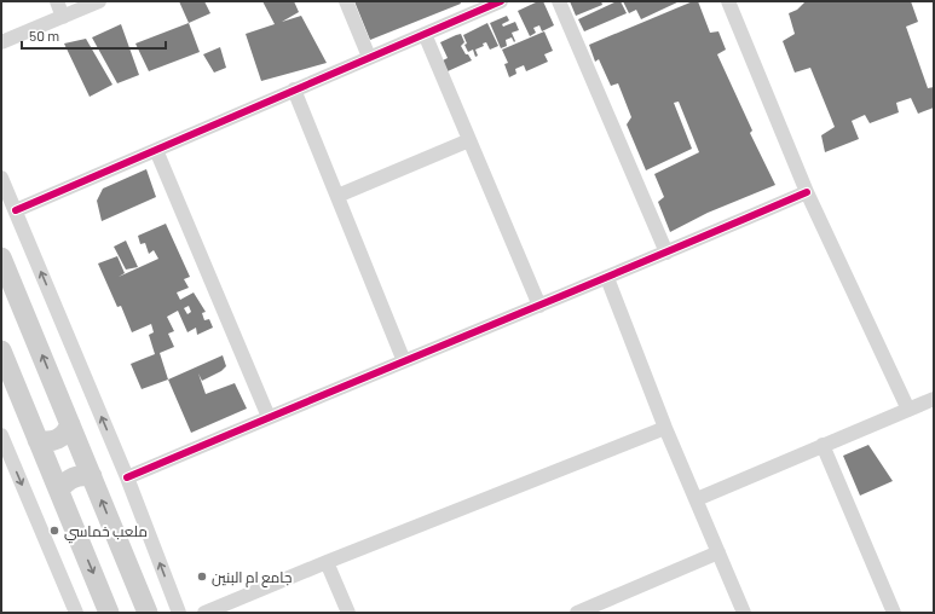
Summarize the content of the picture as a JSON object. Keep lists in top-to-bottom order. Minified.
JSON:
{"places":["ملعب خماسي","جامع ام البنين"],"scale_bar":"50 m"}
